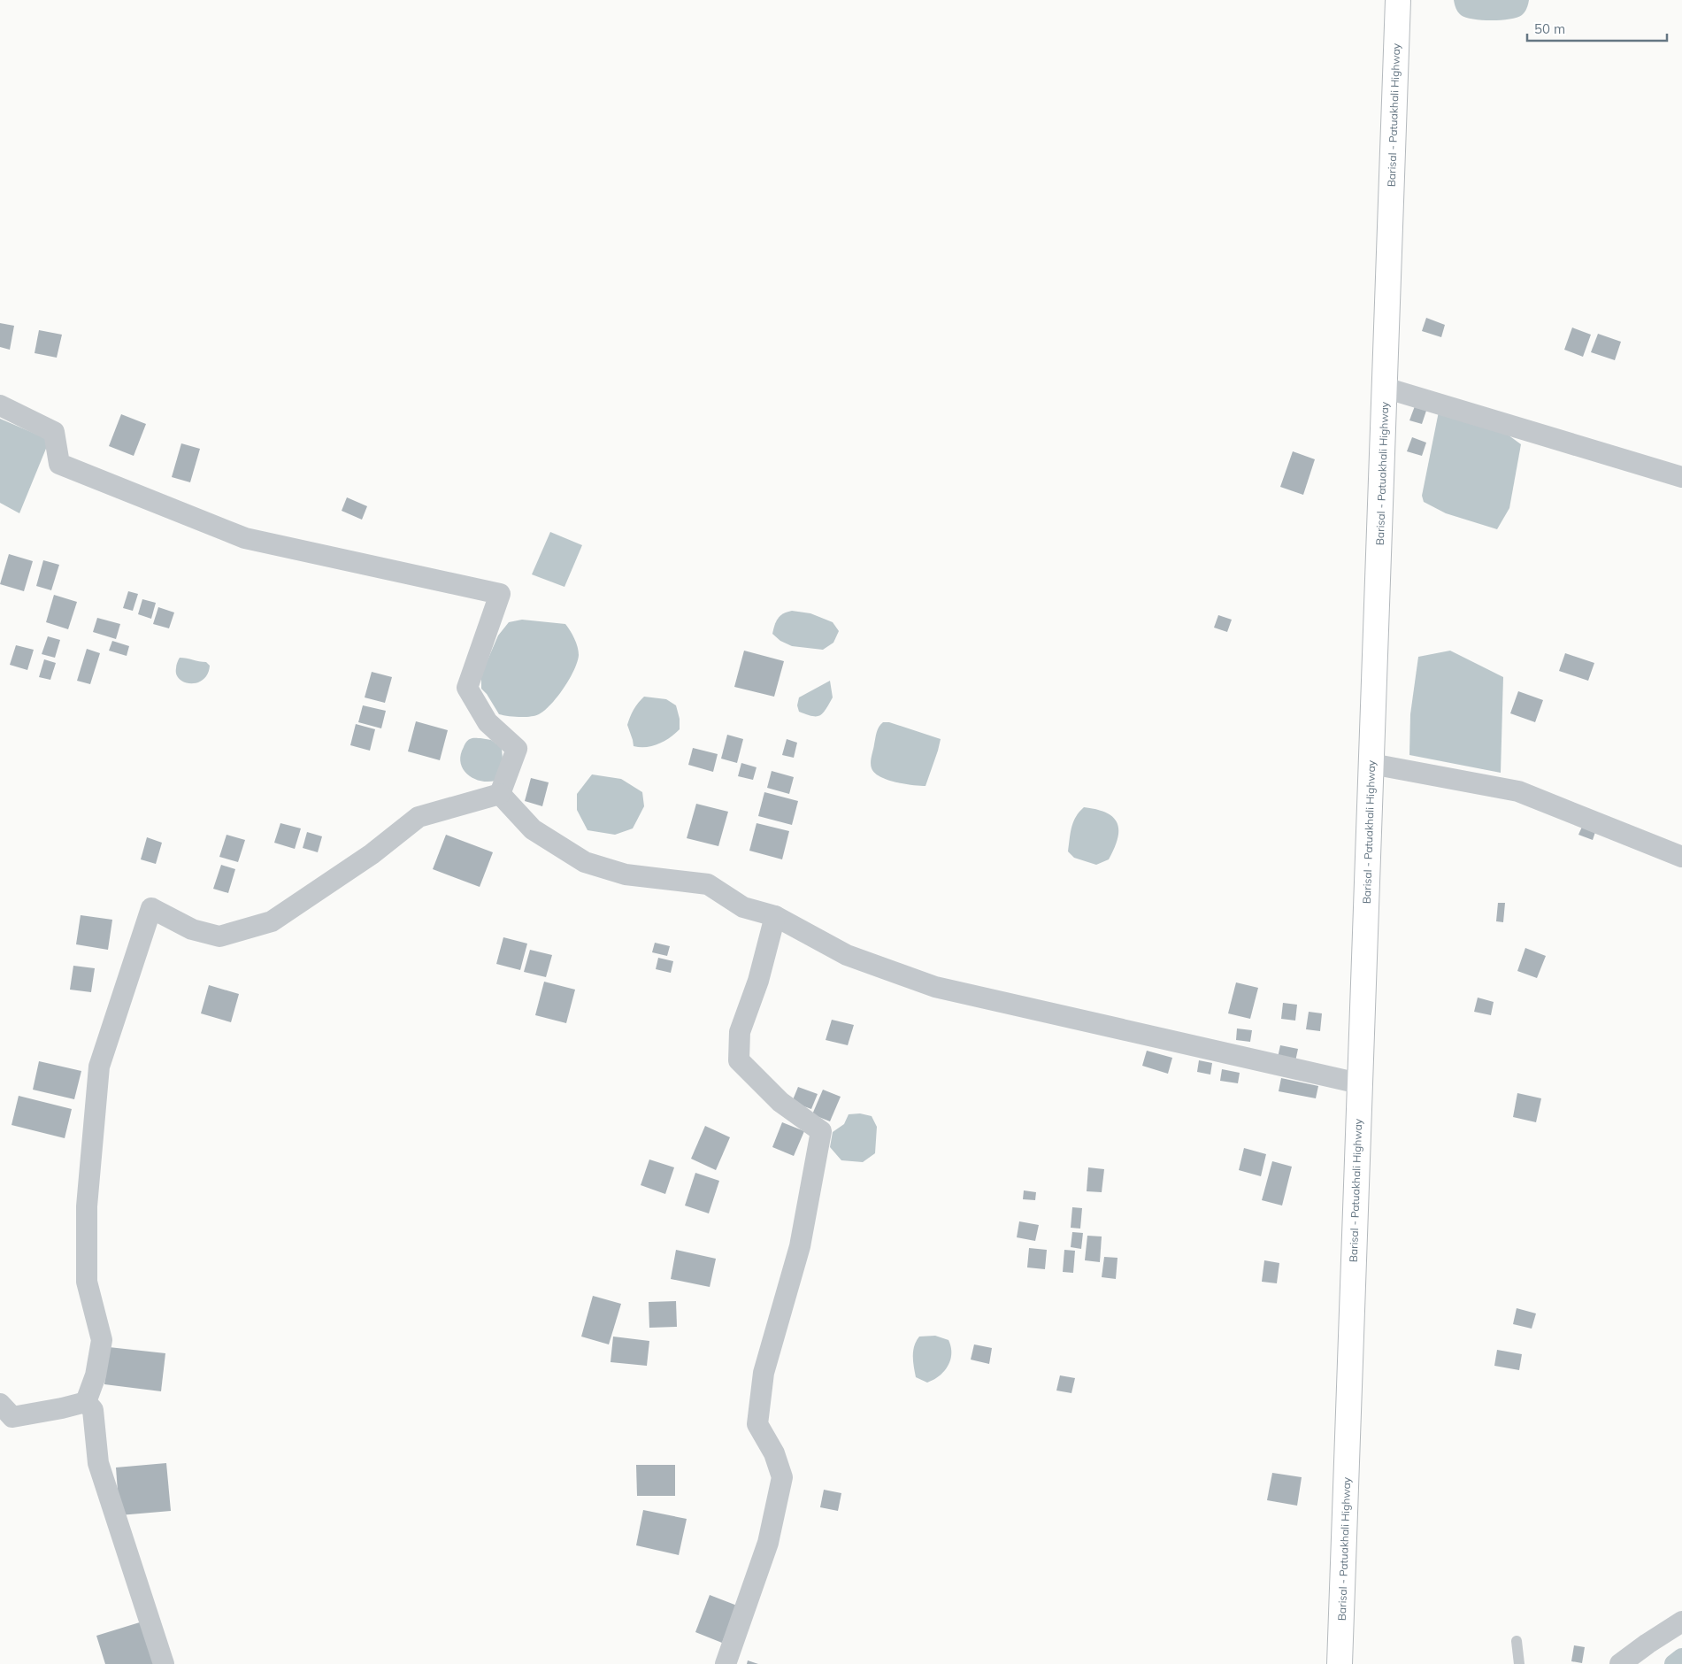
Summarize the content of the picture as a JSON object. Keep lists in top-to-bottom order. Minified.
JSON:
{"streets":{"highway":["Barisal - Patuakhali Highway"]},"scale_bar":"50 m"}
